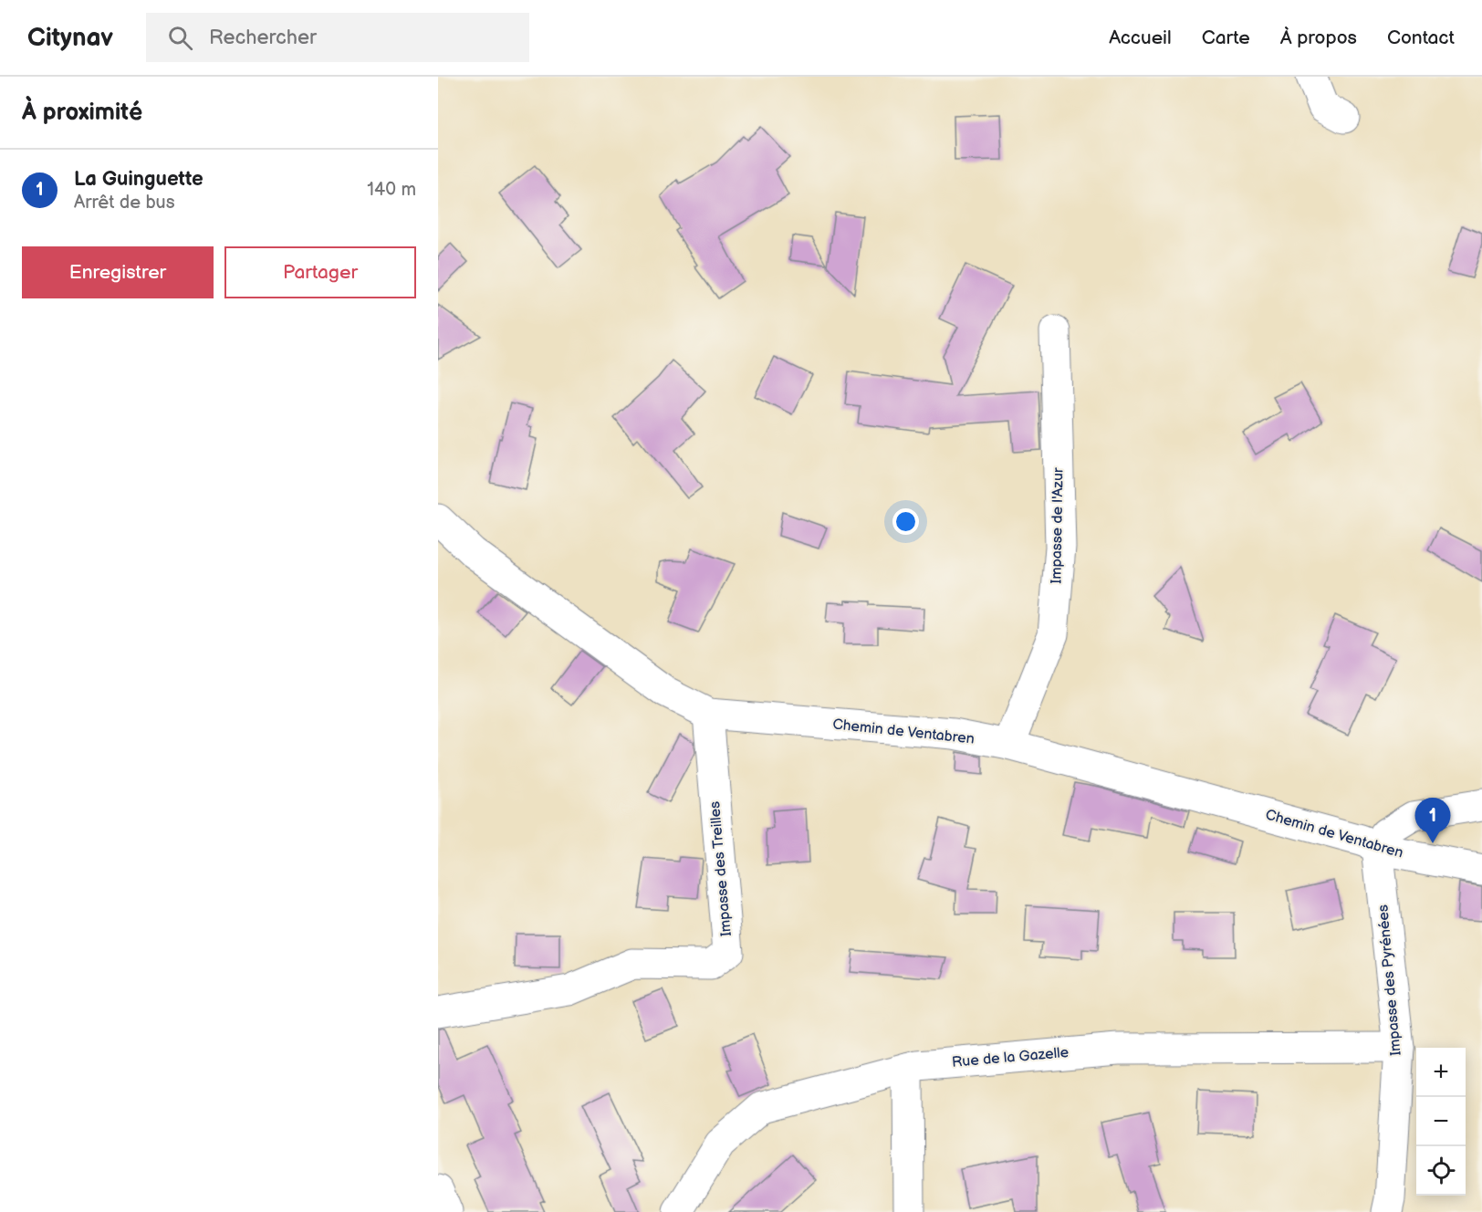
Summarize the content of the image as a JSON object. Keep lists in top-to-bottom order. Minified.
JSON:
{"streets":{"street":["Impasse de l'Azur","Chemin de Ventabren","Impasse des Treilles","Impasse des Pyrénées","Rue de la Gazelle"]},"crossings":[["Impasse de l'Azur","Chemin de Ventabren"],["Chemin de Ventabren","Impasse des Treilles"],["Chemin de Ventabren","Impasse des Pyrénées"],["Impasse des Pyrénées","Rue de la Gazelle"]],"page":{"header":"Citynav","search":"Rechercher","nav":["Accueil","Carte","À propos","Contact"],"heading":"À proximité","list":[{"mark":"1","name":"La Guinguette","note":"Arrêt de bus","value":"140 m"}],"buttons":["Enregistrer","Partager"],"pins":"1","map_buttons":["+","−"]}}
